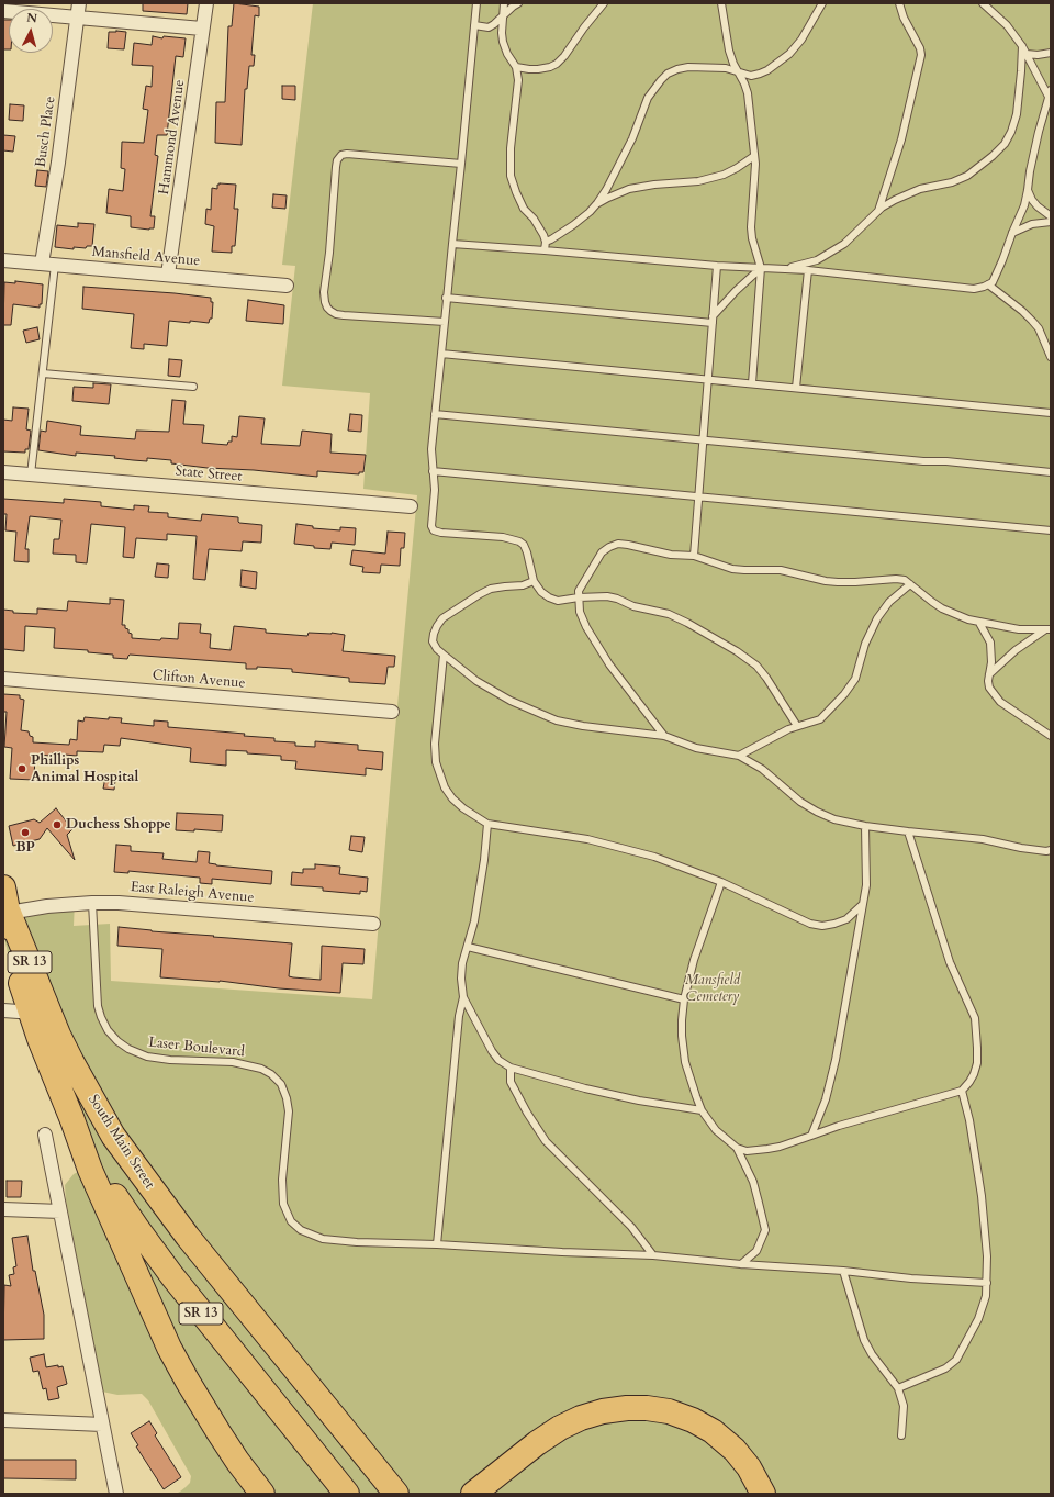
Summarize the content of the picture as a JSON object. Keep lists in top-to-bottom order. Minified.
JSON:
{"streets":{"highway":["SR 13","South Main Street"],"street":["Busch Place","Hammond Avenue","Mansfield Avenue","State Street","Clifton Avenue","East Raleigh Avenue"],"lane":["Laser Boulevard"]},"crossings":[["Busch Place","Mansfield Avenue"],["Hammond Avenue","Mansfield Avenue"],["East Raleigh Avenue","Laser Boulevard"],["East Raleigh Avenue","South Main Street"],["SR 13","South Main Street"]],"parks":["Mansfield Cemetery"],"places":["Phillips Animal Hospital","Duchess Shoppe","BP"],"north":"top"}
